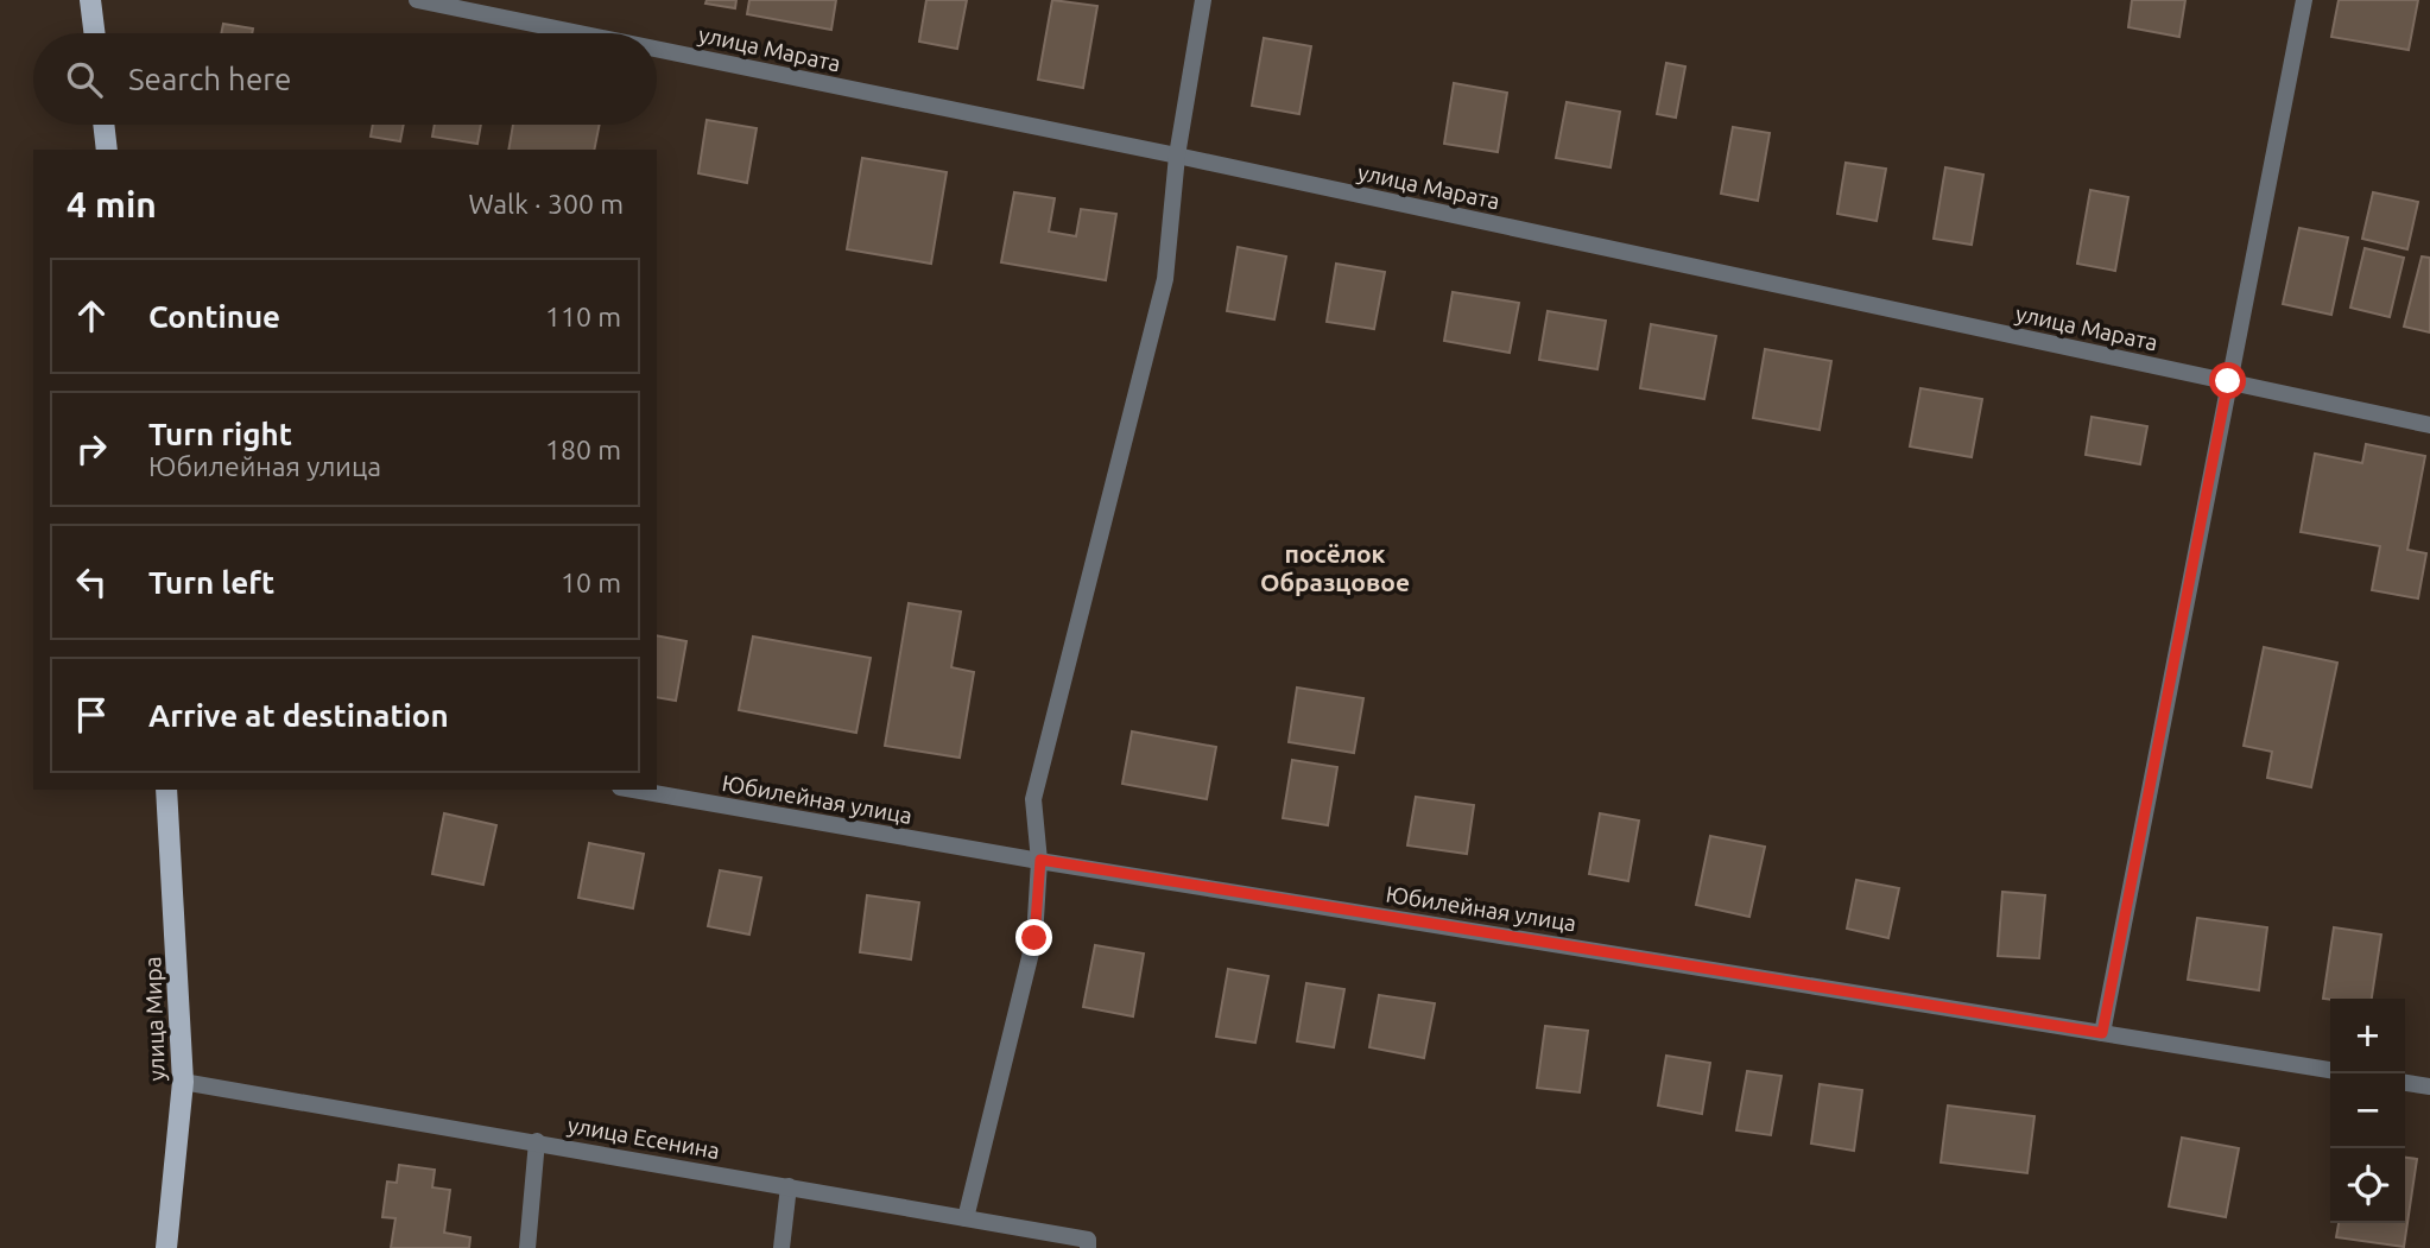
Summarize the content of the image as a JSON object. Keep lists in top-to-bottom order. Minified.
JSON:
{"streets":{"main road":["улица Мира"],"street":["улица Марата","Юбилейная улица","улица Есенина"]},"crossings":[["улица Мира","улица Есенина"]],"districts":["посёлок Образцовое"],"page":{"search":"Search here","heading":["4 min","Walk · 300 m"],"list":[["Continue","110 m"],["Turn right","Юбилейная улица","180 m"],["Turn left","10 m"],"Arrive at destination"],"map_buttons":["+","−"]}}
